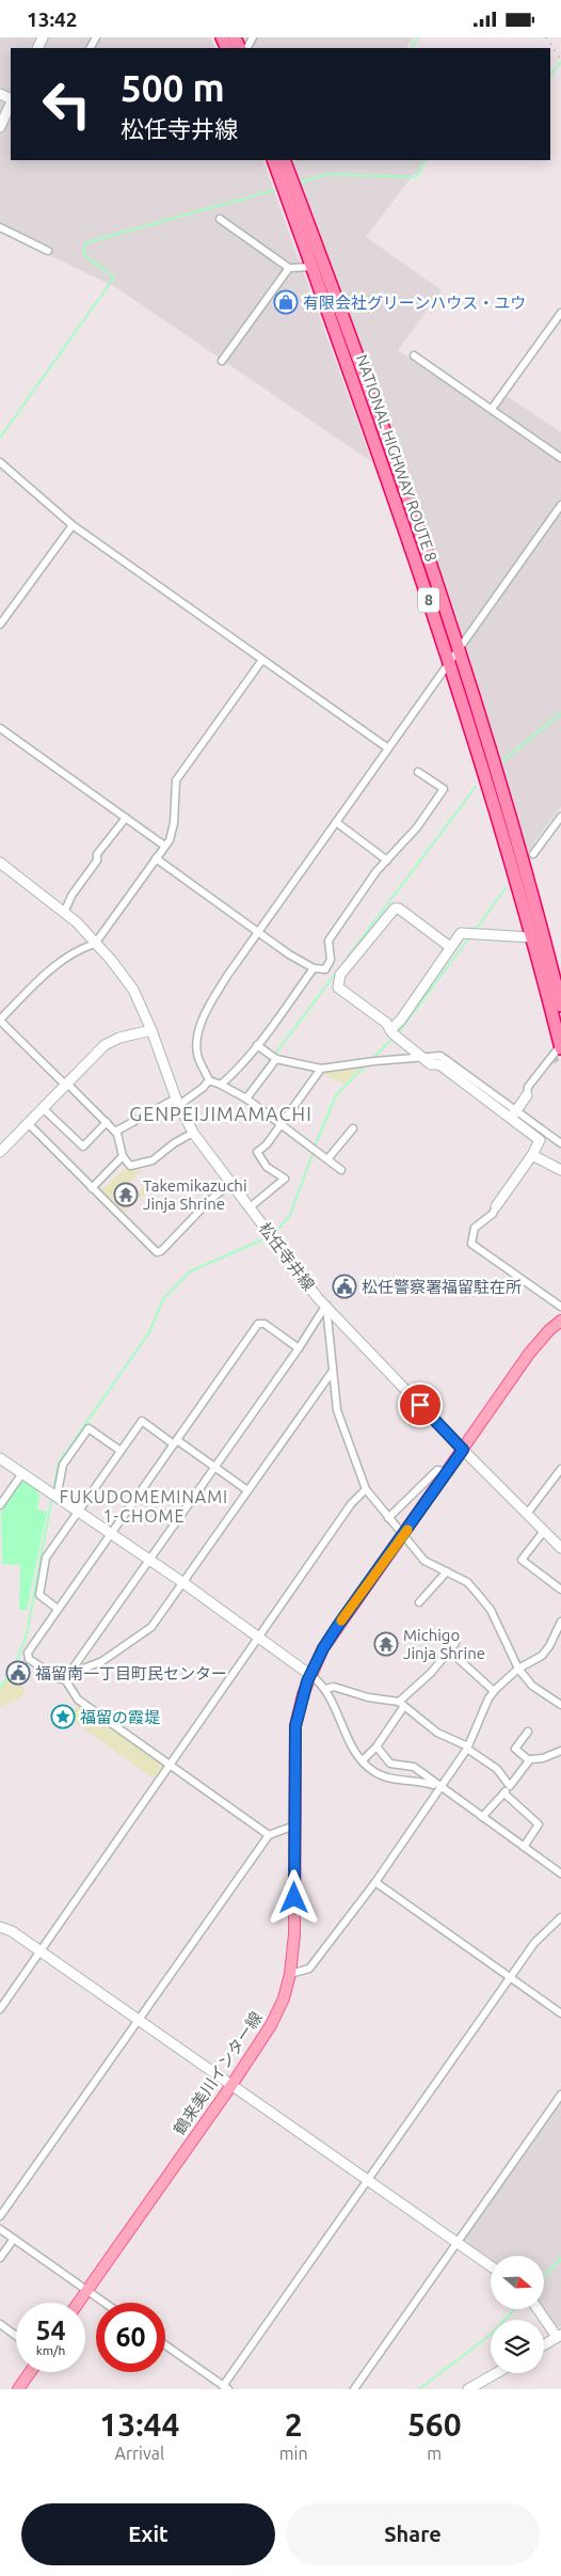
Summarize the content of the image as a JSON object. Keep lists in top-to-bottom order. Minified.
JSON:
{"streets":{"highway":["NATIONAL HIGHWAY ROUTE 8","8"],"main road":["鶴来美川インター線"],"street":["松任寺井線"]},"crossings":[["松任寺井線","鶴来美川インター線"]],"districts":["GENPEIJIMAMACHI","FUKUDOMEMINAMI 1-CHOME"],"places":{"shop":["有限会社グリーンハウス・ユウ"],"temple":["Takemikazuchi Jinja Shrine","Michigo Jinja Shrine"],"public building":["松任警察署福留駐在所","福留南一丁目町民センター"],"place":["福留の霞堤"]},"north":"right","page":{"status":"13:42","turn":["500 m","松任寺井線"],"speed":"54 km/h","limit":"60","eta":["13:44","Arrival","2","min","560","m"],"buttons":["Exit","Share"]}}
